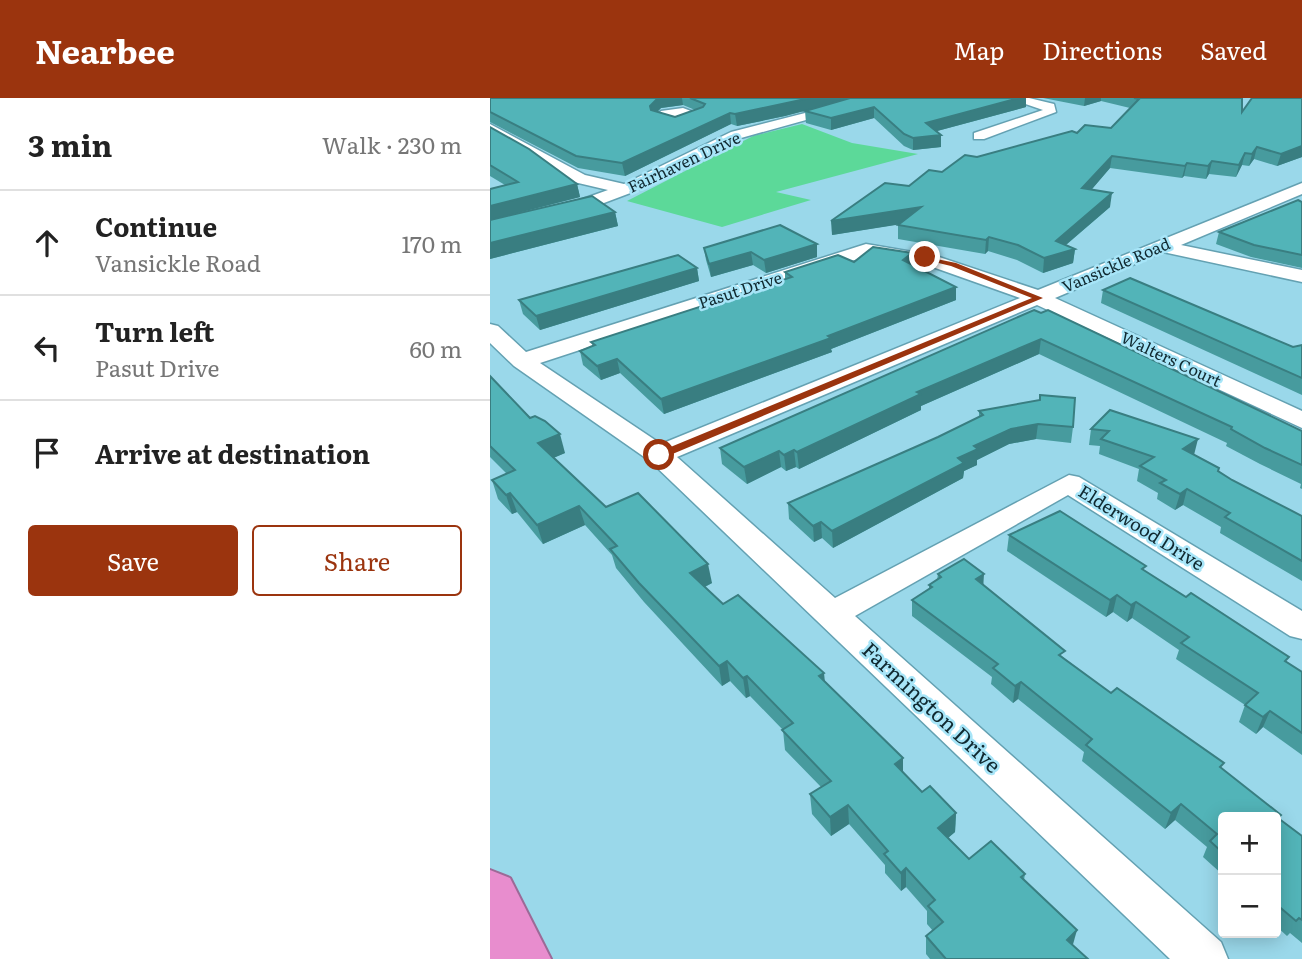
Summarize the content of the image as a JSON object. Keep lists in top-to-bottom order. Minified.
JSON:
{"streets":{"street":["Fairhaven Drive","Vansickle Road","Pasut Drive","Walters Court","Elderwood Drive","Farmington Drive"]},"crossings":[["Vansickle Road","Pasut Drive"],["Vansickle Road","Walters Court"],["Vansickle Road","Farmington Drive"],["Pasut Drive","Walters Court"],["Pasut Drive","Farmington Drive"],["Elderwood Drive","Farmington Drive"]],"page":{"header":"Nearbee","nav":["Map","Directions","Saved"],"heading":["3 min","Walk · 230 m"],"list":[["Continue","Vansickle Road","170 m"],["Turn left","Pasut Drive","60 m"],"Arrive at destination"],"buttons":["Save","Share"],"map_buttons":["+","−"]}}
